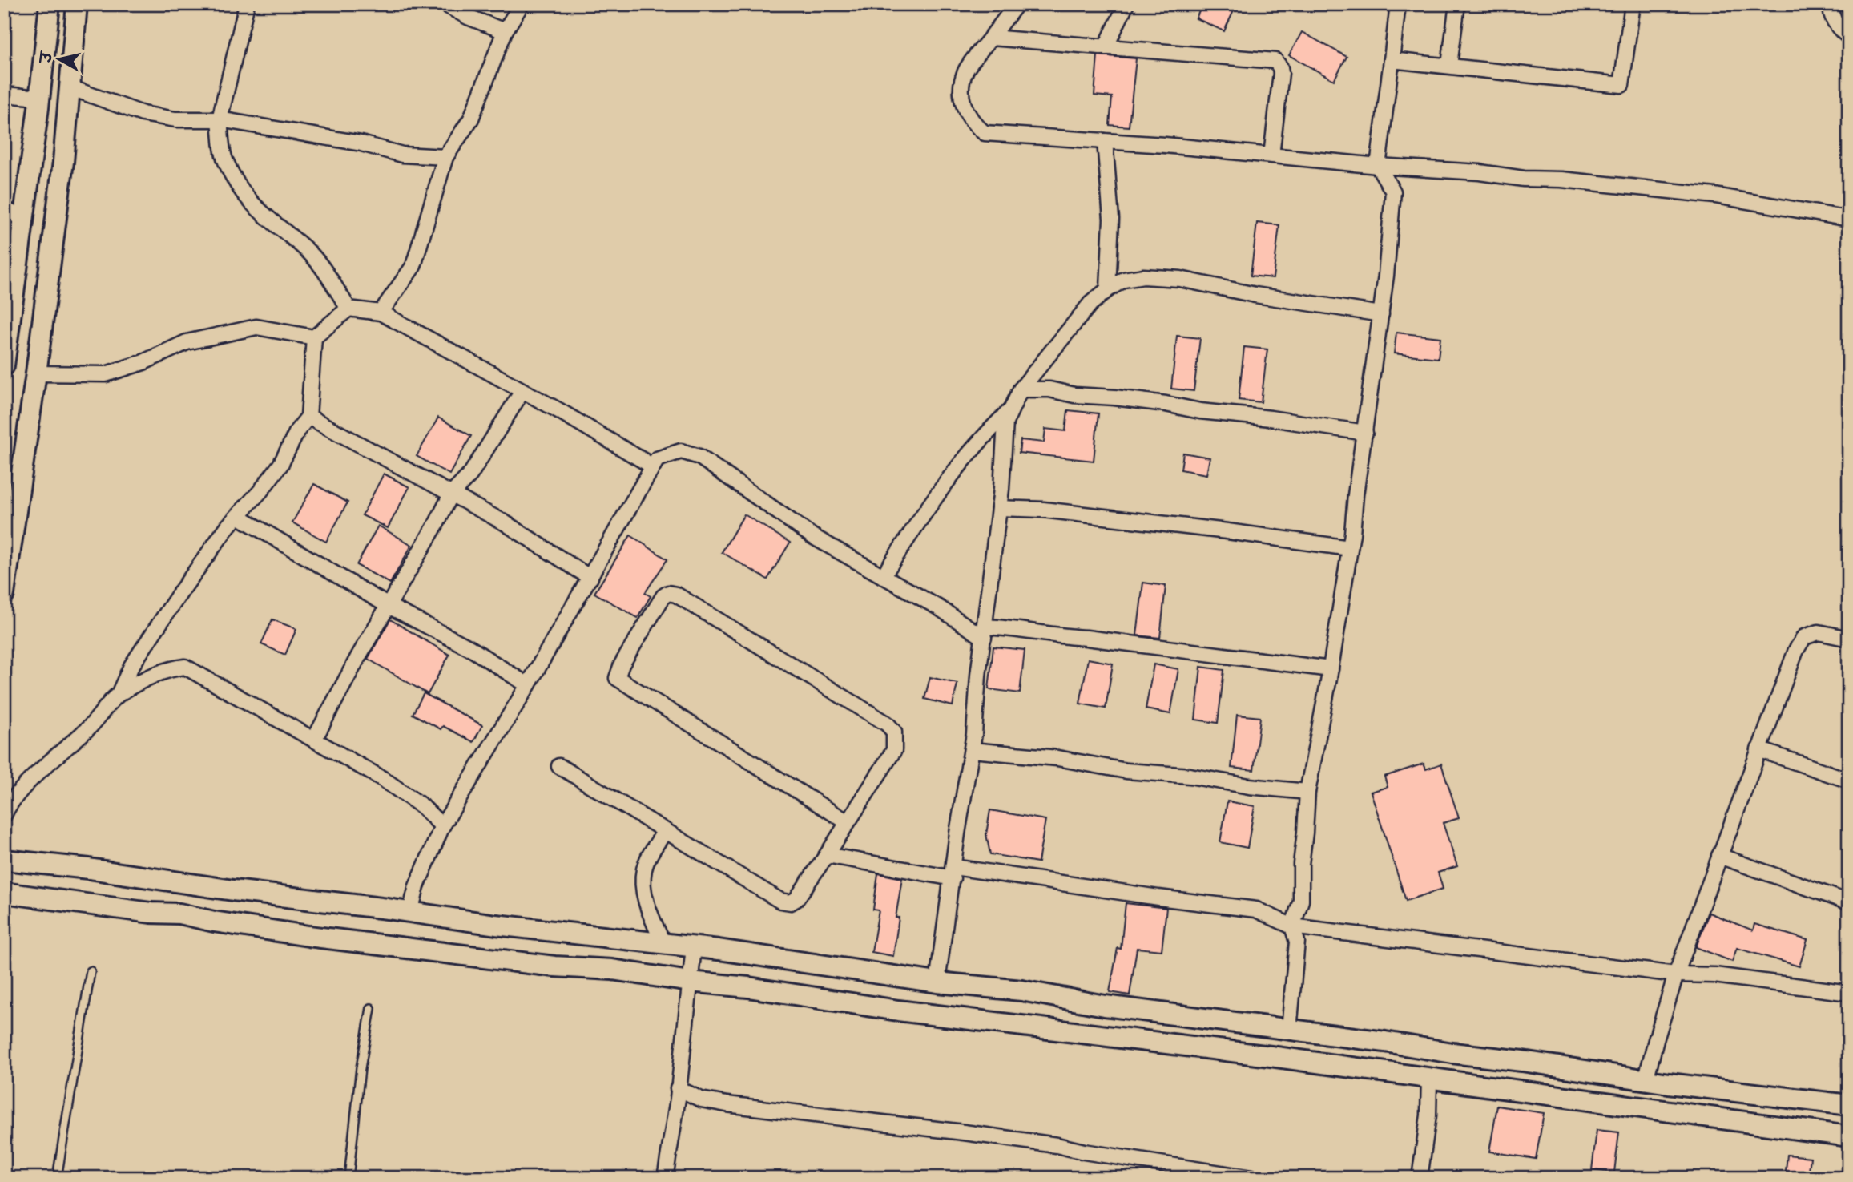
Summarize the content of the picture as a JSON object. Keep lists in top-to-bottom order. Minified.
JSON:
{"north":"left"}
